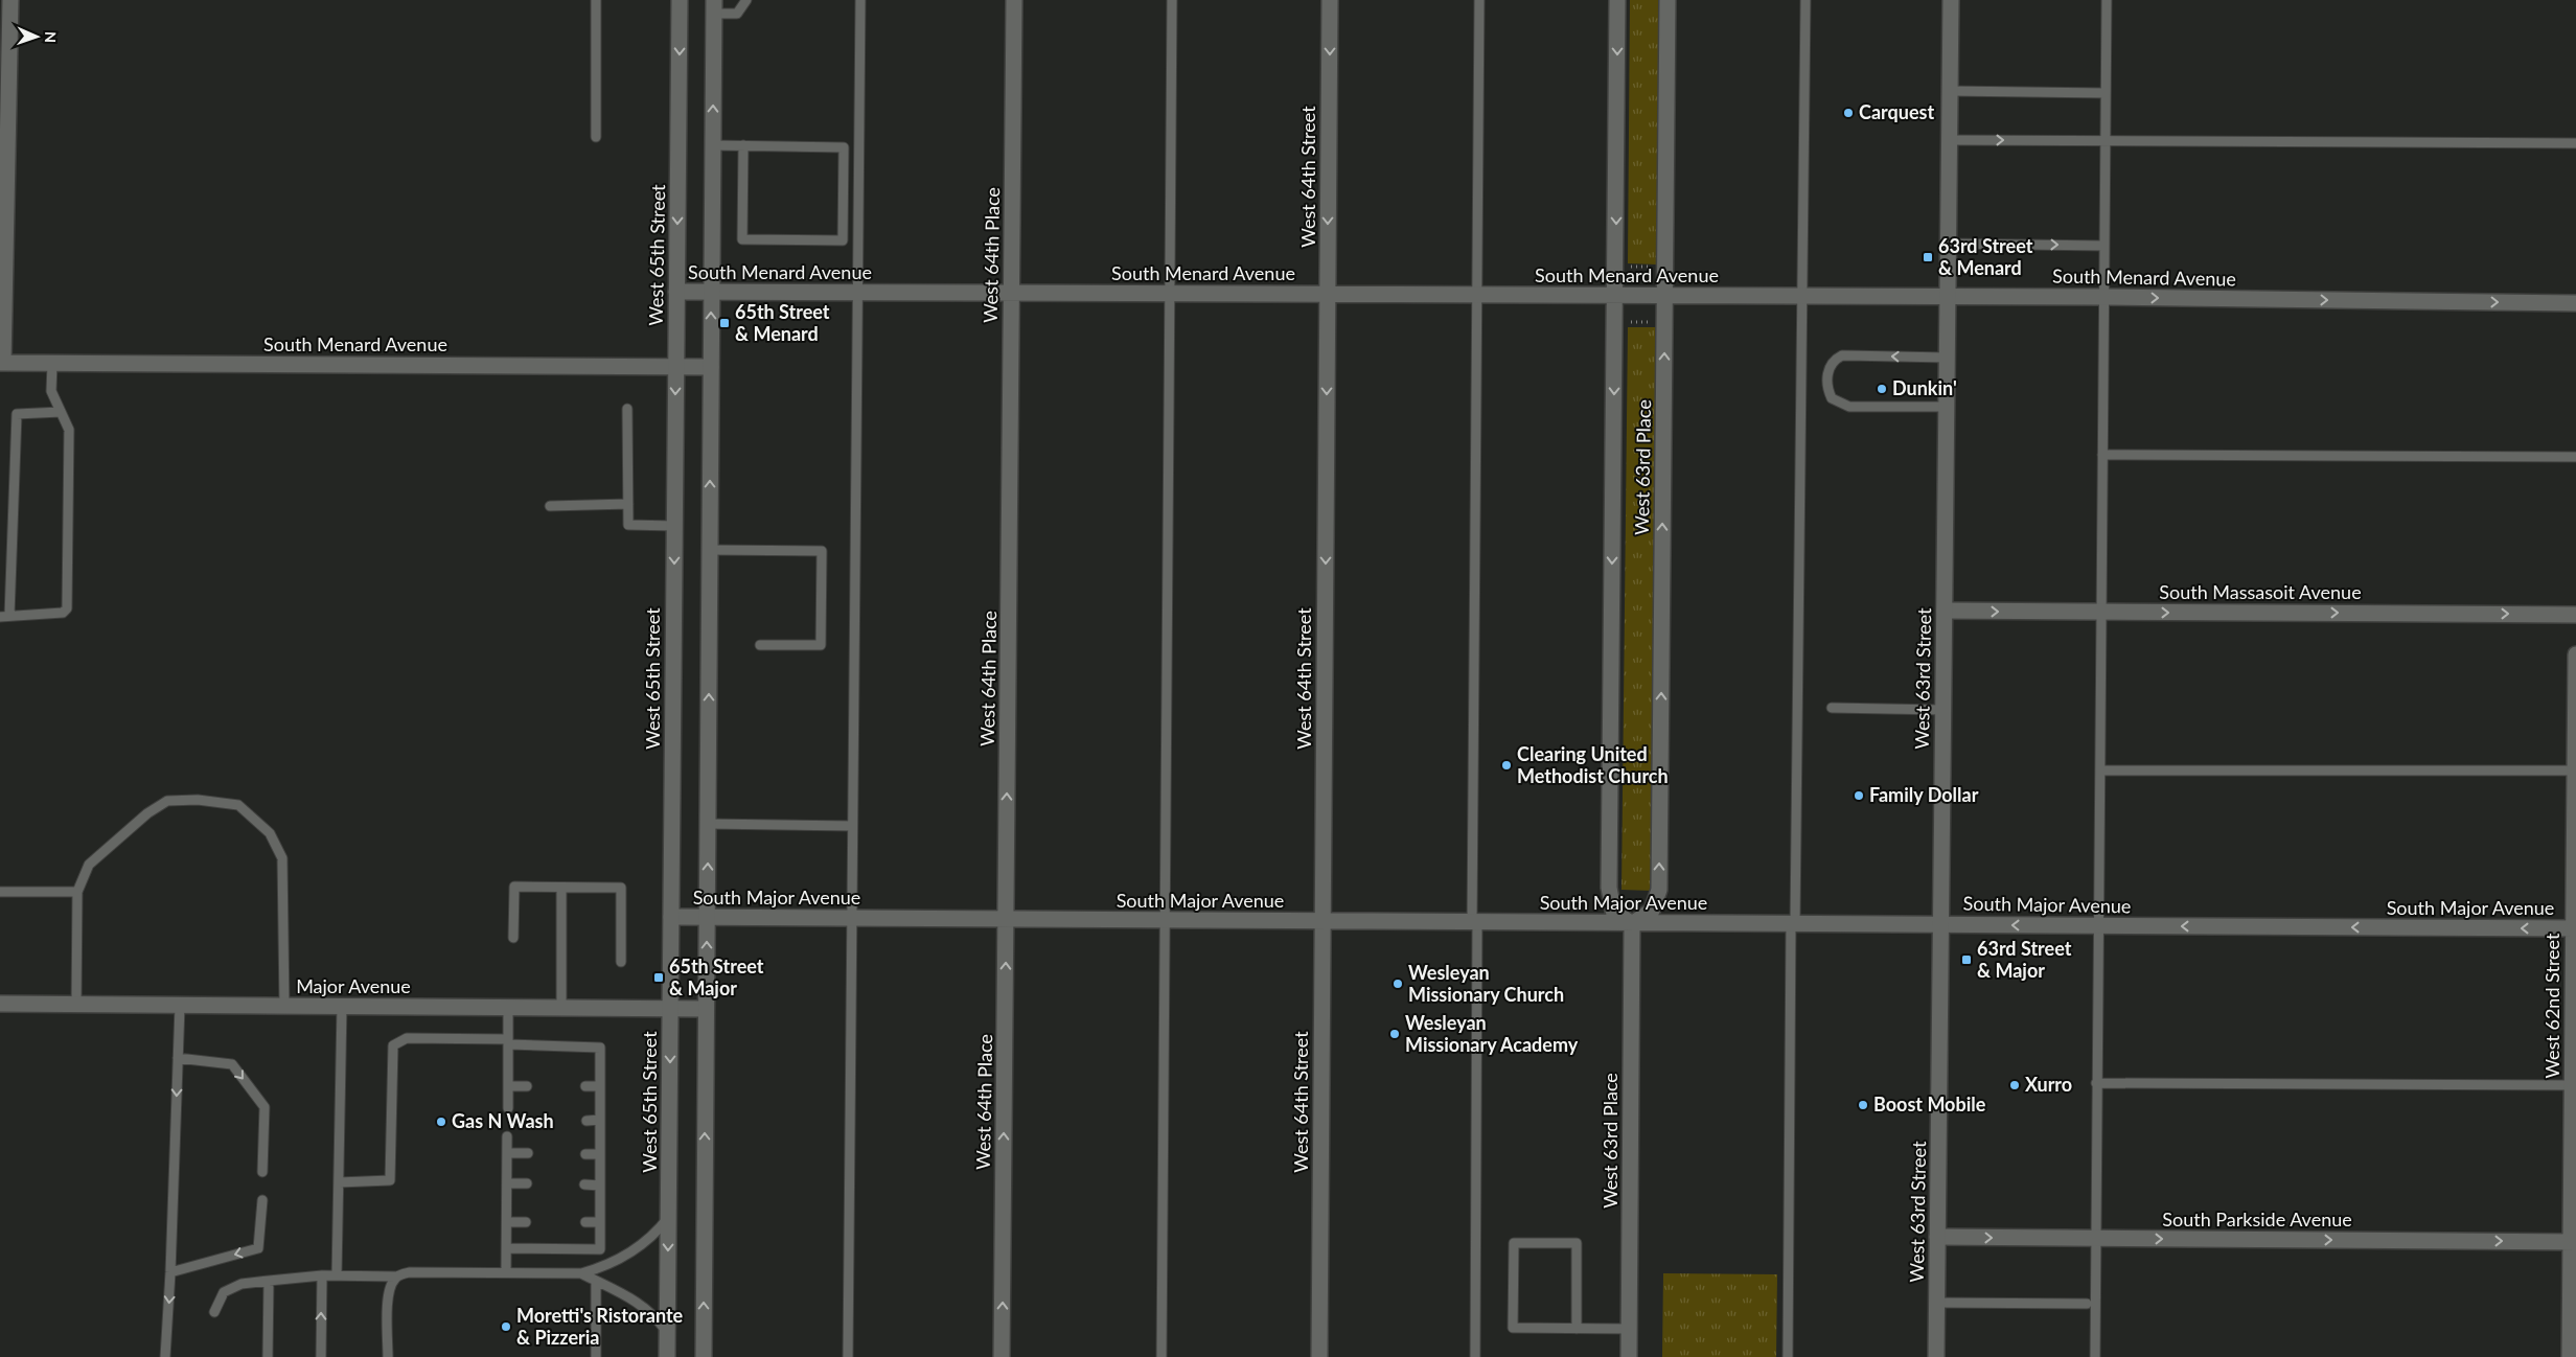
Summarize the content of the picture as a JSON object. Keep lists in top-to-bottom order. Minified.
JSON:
{"streets":{"street":["West 64th Street","West 65th Street","West 64th Place","South Menard Avenue","West 63rd Place","South Massasoit Avenue","West 63rd Street","South Major Avenue","Major Avenue","West 62nd Street","South Parkside Avenue"]},"crossings":[["West 64th Street","South Menard Avenue"],["West 64th Street","South Major Avenue"],["West 65th Street","South Menard Avenue"],["West 65th Street","South Major Avenue"],["West 65th Street","Major Avenue"],["West 64th Place","South Menard Avenue"],["West 64th Place","South Major Avenue"],["South Menard Avenue","West 63rd Place"],["South Menard Avenue","West 63rd Street"],["West 63rd Place","South Major Avenue"],["South Massasoit Avenue","West 63rd Street"],["West 63rd Street","South Major Avenue"],["West 63rd Street","South Parkside Avenue"],["South Major Avenue","West 62nd Street"],["West 62nd Street","South Parkside Avenue"]],"one_way":["West 64th Street","West 64th Place","South Massasoit Avenue","South Parkside Avenue"],"places":{"other":["Carquest","Dunkin'","Clearing United Methodist Church","Family Dollar","Wesleyan Missionary Church","Wesleyan Missionary Academy","Xurro","Boost Mobile","Gas N Wash","Moretti's Ristorante & Pizzeria"],"transit":["63rd Street & Menard","65th Street & Menard","63rd Street & Major","65th Street & Major"]},"north":"right"}
